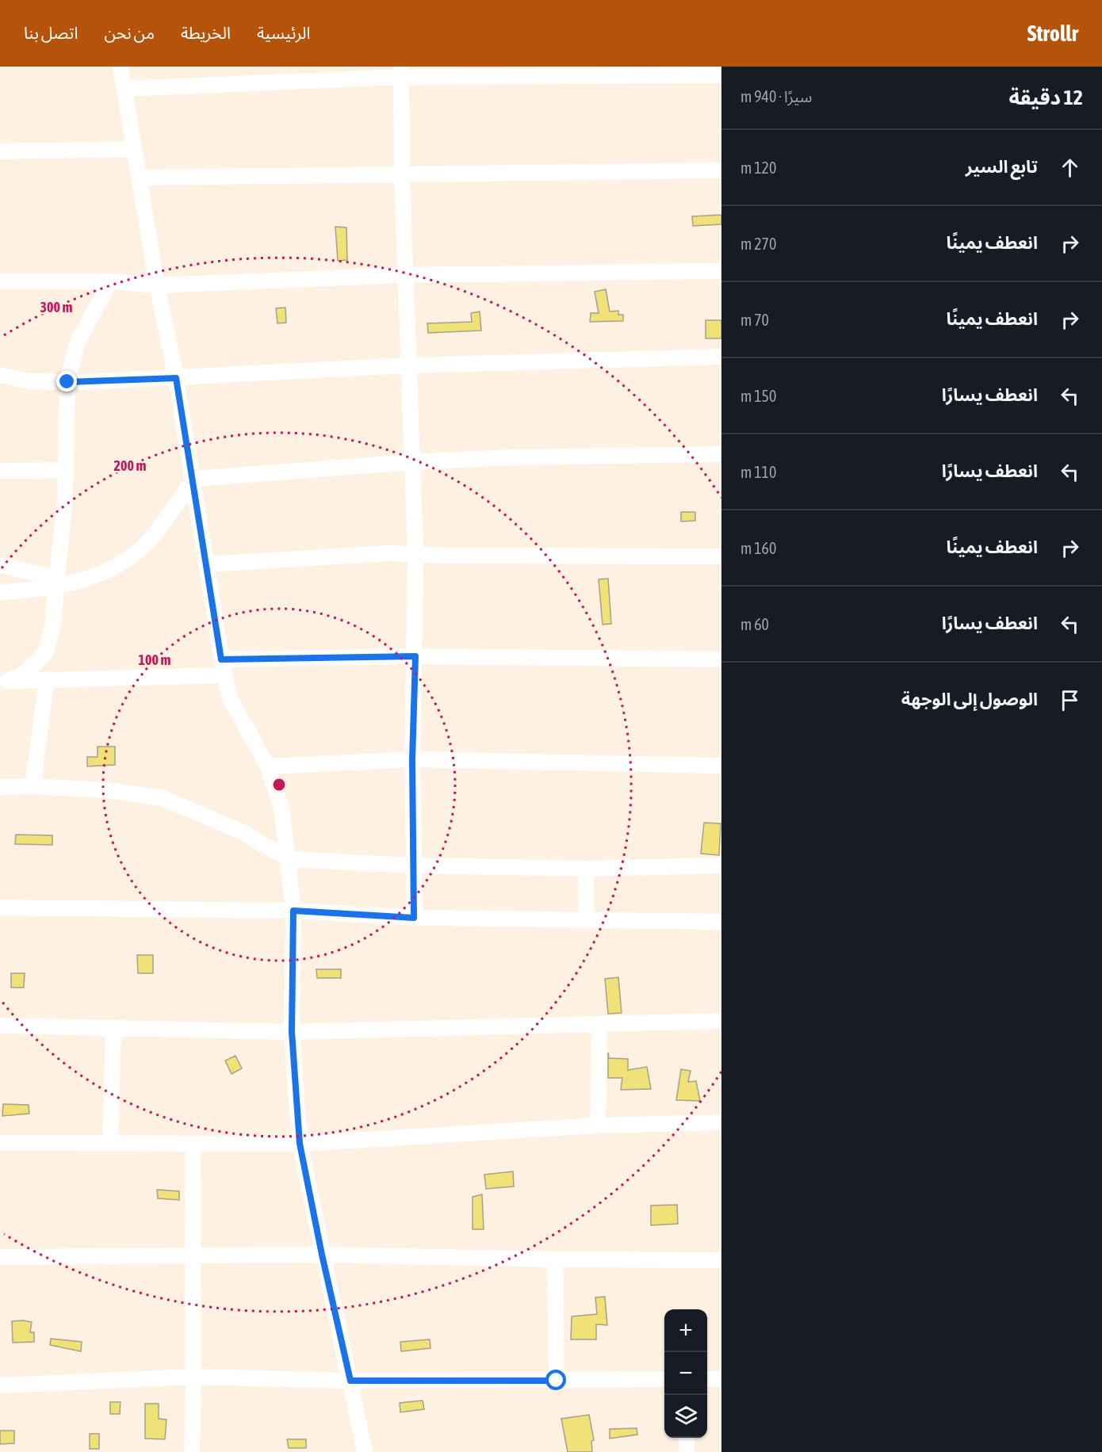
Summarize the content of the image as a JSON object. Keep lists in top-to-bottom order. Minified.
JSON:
{"page":{"header":"Strollr","nav":["الرئيسية","الخريطة","من نحن","اتصل بنا"],"heading":["12 دقيقة","سيرًا · 940 m"],"list":[["تابع السير","120 m"],["انعطف يمينًا","270 m"],["انعطف يمينًا","70 m"],["انعطف يسارًا","150 m"],["انعطف يسارًا","110 m"],["انعطف يمينًا","160 m"],["انعطف يسارًا","60 m"],"الوصول إلى الوجهة"],"map_buttons":["+","−"]},"rings":["300 m","200 m","100 m"]}
